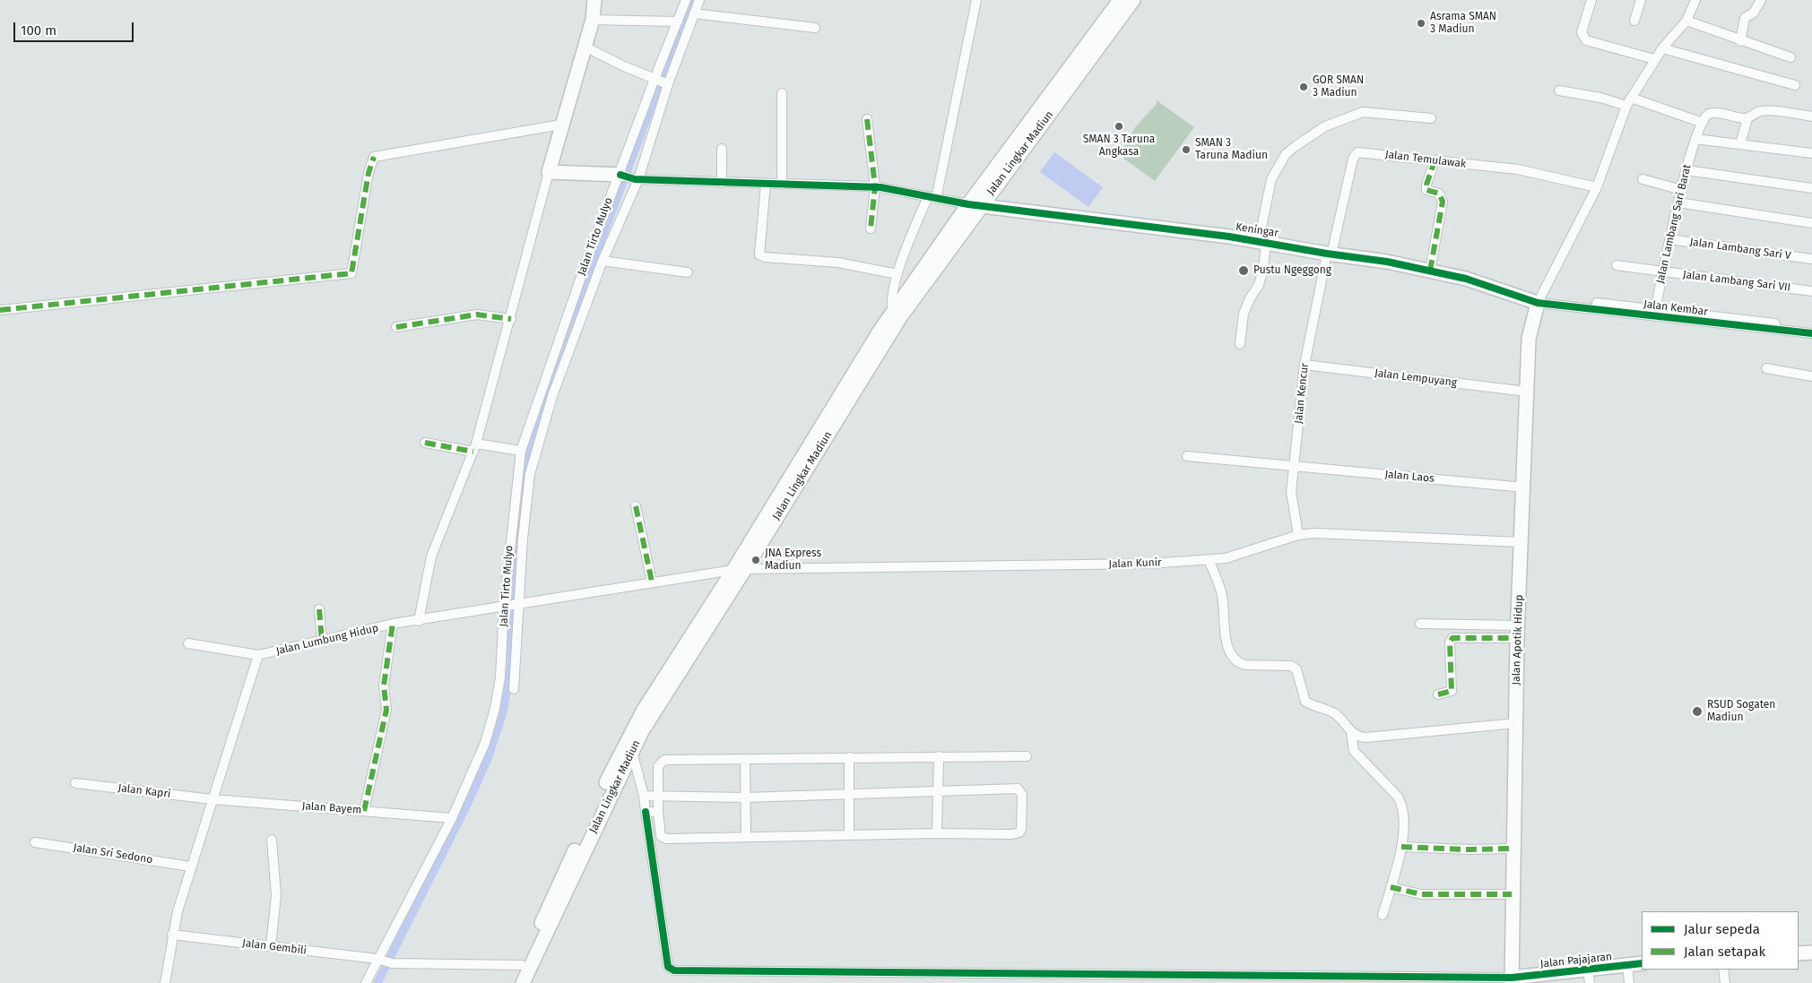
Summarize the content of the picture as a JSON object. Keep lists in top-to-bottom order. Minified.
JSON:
{"streets":{"main road":["Jalan Lingkar Madiun","Keningar","Jalan Apotik Hidup","Jalan Pajajaran"],"street":["Jalan Temulawak","Jalan Lambang Sari Barat","Jalan Tirto Mulyo","Jalan Lambang Sari V","Jalan Lambang Sari VII","Jalan Kembar","Jalan Lempuyang","Jalan Kencur","Jalan Laos","Jalan Kunir","Jalan Lumbung Hidup","Jalan Kapri","Jalan Bayem","Jalan Sri Sedono","Jalan Gembili"]},"crossings":[["Jalan Lingkar Madiun","Keningar"],["Jalan Lingkar Madiun","Jalan Kunir"],["Jalan Lingkar Madiun","Jalan Lumbung Hidup"],["Jalan Lingkar Madiun","Jalan Gembili"],["Jalan Temulawak","Keningar"],["Jalan Temulawak","Jalan Kencur"],["Jalan Lambang Sari Barat","Jalan Lambang Sari V"],["Jalan Lambang Sari Barat","Jalan Lambang Sari VII"],["Jalan Lambang Sari Barat","Jalan Kembar"],["Keningar","Jalan Kembar"],["Keningar","Jalan Kencur"],["Keningar","Jalan Apotik Hidup"],["Jalan Tirto Mulyo","Jalan Lumbung Hidup"],["Jalan Tirto Mulyo","Jalan Bayem"],["Jalan Tirto Mulyo","Jalan Gembili"],["Jalan Kembar","Jalan Apotik Hidup"],["Jalan Lempuyang","Jalan Kencur"],["Jalan Lempuyang","Jalan Apotik Hidup"],["Jalan Kencur","Jalan Laos"],["Jalan Kencur","Jalan Kunir"],["Jalan Laos","Jalan Apotik Hidup"],["Jalan Kunir","Jalan Lumbung Hidup"],["Jalan Kunir","Jalan Apotik Hidup"],["Jalan Apotik Hidup","Jalan Pajajaran"],["Jalan Kapri","Jalan Bayem"]],"places":["Asrama SMAN 3 Madiun","GOR SMAN 3 Madiun","SMAN 3 Taruna Angkasa","SMAN 3 Taruna Madiun","Pustu Ngeggong","JNA Express Madiun","RSUD Sogaten Madiun"],"legend":["Jalur sepeda","Jalan setapak"],"scale_bar":"100 m"}
